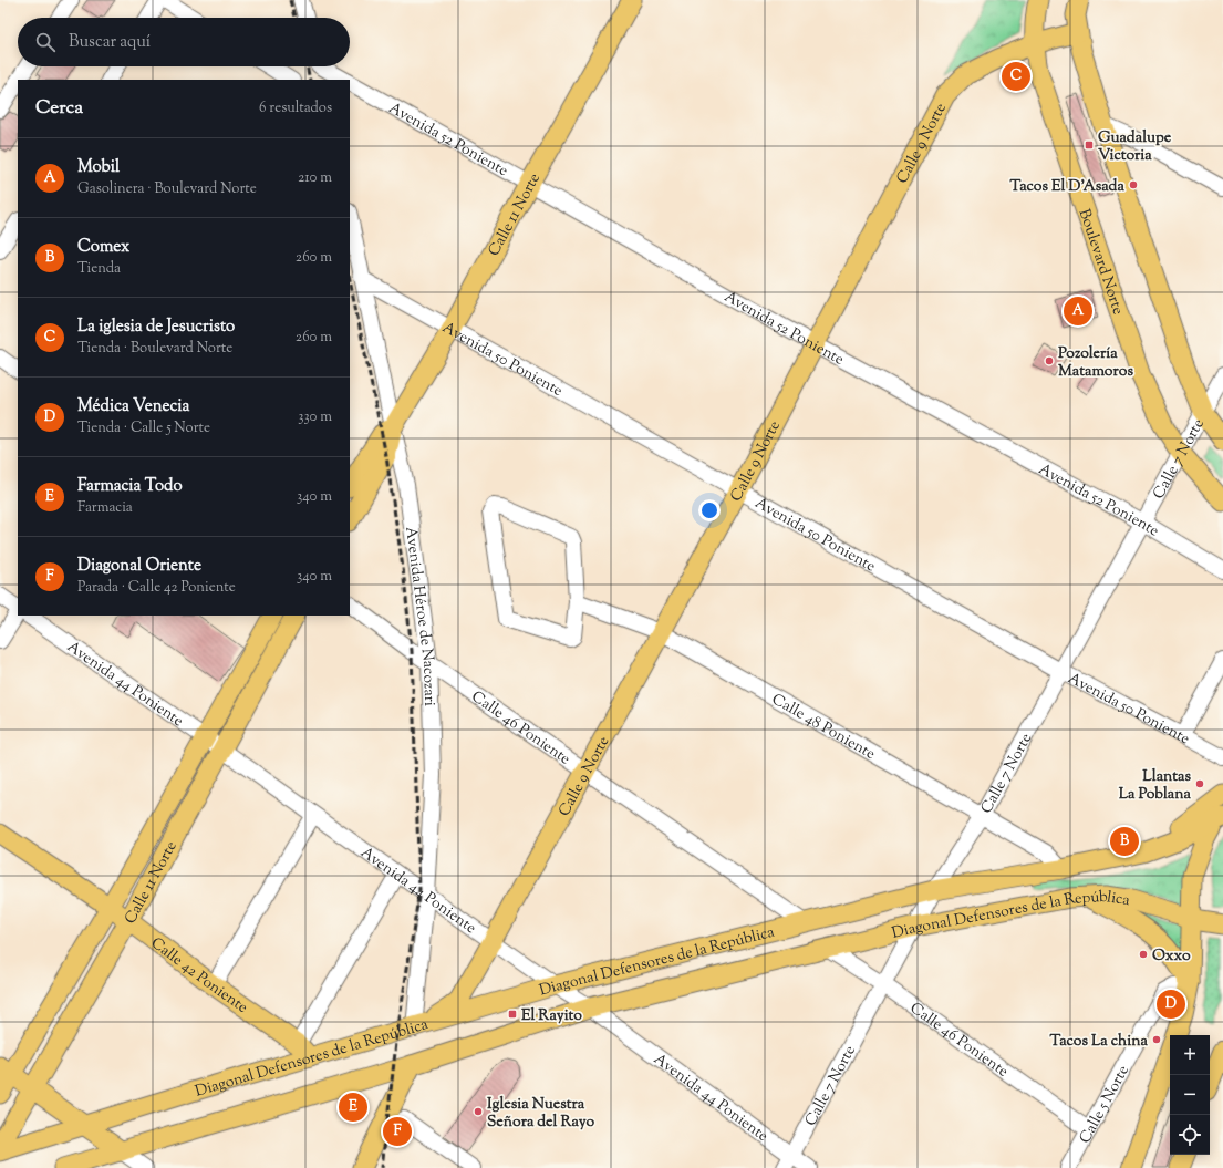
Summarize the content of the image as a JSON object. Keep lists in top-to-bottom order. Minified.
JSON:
{"streets":{"main road":["Calle 9 Norte","Calle 11 Norte","Boulevard Norte","Diagonal Defensores de la República","Calle 42 Poniente"],"street":["Avenida 52 Poniente","Avenida 50 Poniente","Calle 7 Norte","Avenida Héroe de Nacozari","Avenida 44 Poniente","Calle 48 Poniente","Calle 46 Poniente","Calle 5 Norte"]},"crossings":[["Avenida 52 Poniente","Calle 9 Norte"],["Avenida 52 Poniente","Calle 11 Norte"],["Avenida 52 Poniente","Calle 7 Norte"],["Calle 9 Norte","Boulevard Norte"],["Calle 9 Norte","Avenida 50 Poniente"],["Calle 9 Norte","Avenida Héroe de Nacozari"],["Calle 9 Norte","Avenida 44 Poniente"],["Calle 9 Norte","Calle 48 Poniente"],["Calle 9 Norte","Calle 46 Poniente"],["Calle 9 Norte","Diagonal Defensores de la República"],["Calle 11 Norte","Avenida 50 Poniente"],["Calle 11 Norte","Avenida Héroe de Nacozari"],["Calle 11 Norte","Avenida 44 Poniente"],["Calle 11 Norte","Calle 42 Poniente"],["Boulevard Norte","Calle 7 Norte"],["Avenida 50 Poniente","Calle 7 Norte"],["Avenida 50 Poniente","Avenida Héroe de Nacozari"],["Calle 7 Norte","Avenida 44 Poniente"],["Calle 7 Norte","Calle 48 Poniente"],["Calle 7 Norte","Calle 46 Poniente"],["Calle 7 Norte","Diagonal Defensores de la República"],["Avenida Héroe de Nacozari","Avenida 44 Poniente"],["Avenida Héroe de Nacozari","Calle 46 Poniente"],["Avenida Héroe de Nacozari","Diagonal Defensores de la República"],["Avenida 44 Poniente","Diagonal Defensores de la República"],["Calle 48 Poniente","Diagonal Defensores de la República"],["Calle 46 Poniente","Diagonal Defensores de la República"],["Calle 46 Poniente","Calle 5 Norte"],["Diagonal Defensores de la República","Calle 42 Poniente"]],"places":{"transit":["Guadalupe Victoria","El Rayito"],"other":["Tacos El D'Asada","Pozolería Matamoros","Llantas La Poblana","Oxxo","Tacos La china","Iglesia Nuestra Señora del Rayo"]},"page":{"search":"Buscar aquí","pins":["C","A","B","D","E","F"],"heading":["Cerca","6 resultados"],"list":[{"mark":"A","name":"Mobil","note":"Gasolinera · Boulevard Norte","value":"210 m"},{"mark":"B","name":"Comex","note":"Tienda","value":"260 m"},{"mark":"C","name":"La iglesia de Jesucristo","note":"Tienda · Boulevard Norte","value":"260 m"},{"mark":"D","name":"Médica Venecia","note":"Tienda · Calle 5 Norte","value":"330 m"},{"mark":"E","name":"Farmacia Todo","note":"Farmacia","value":"340 m"},{"mark":"F","name":"Diagonal Oriente","note":"Parada · Calle 42 Poniente","value":"340 m"}],"map_buttons":["+","−"]}}
